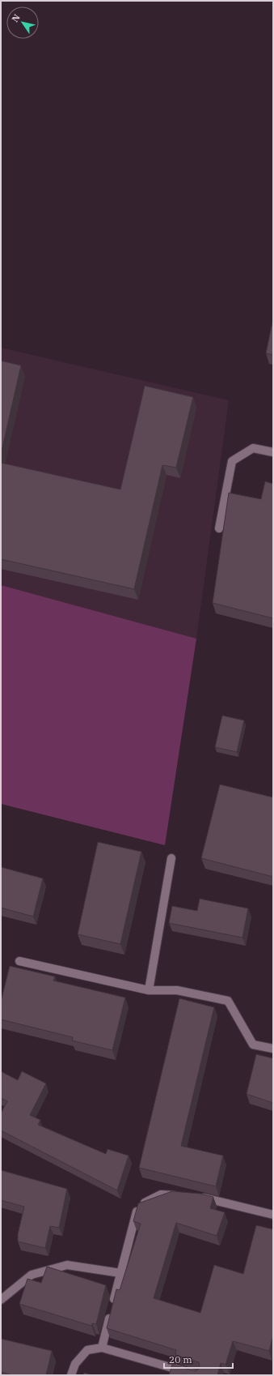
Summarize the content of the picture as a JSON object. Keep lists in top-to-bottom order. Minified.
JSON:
{"scale_bar":"20 m","north":"top left"}
